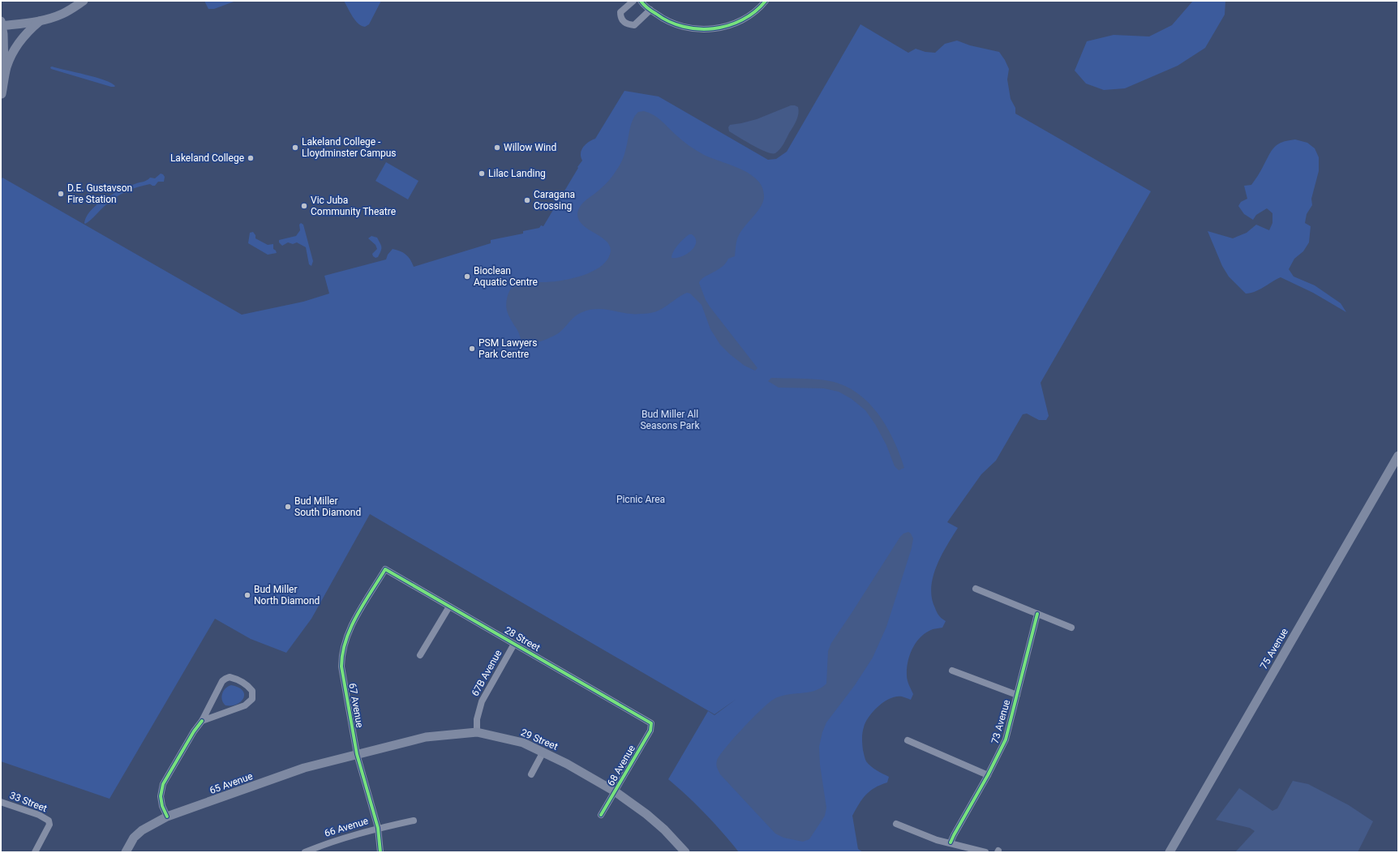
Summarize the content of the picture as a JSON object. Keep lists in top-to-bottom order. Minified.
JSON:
{"streets":{"main road":["75 Avenue","29 Street","65 Avenue"],"street":["28 Street","67B Avenue","67 Avenue","73 Avenue","68 Avenue","33 Street","66 Avenue"]},"crossings":[["28 Street","67B Avenue"],["28 Street","67 Avenue"],["28 Street","68 Avenue"],["67B Avenue","29 Street"],["67 Avenue","29 Street"],["67 Avenue","65 Avenue"],["67 Avenue","66 Avenue"],["29 Street","68 Avenue"],["29 Street","65 Avenue"]],"parks":["Bud Miller All Seasons Park","Picnic Area"],"places":["Lakeland College - Lloydminster Campus","Willow Wind","Lakeland College","Lilac Landing","D.E. Gustavson Fire Station","Caragana Crossing","Vic Juba Community Theatre","Bioclean Aquatic Centre","PSM Lawyers Park Centre","Bud Miller South Diamond","Bud Miller North Diamond"]}
